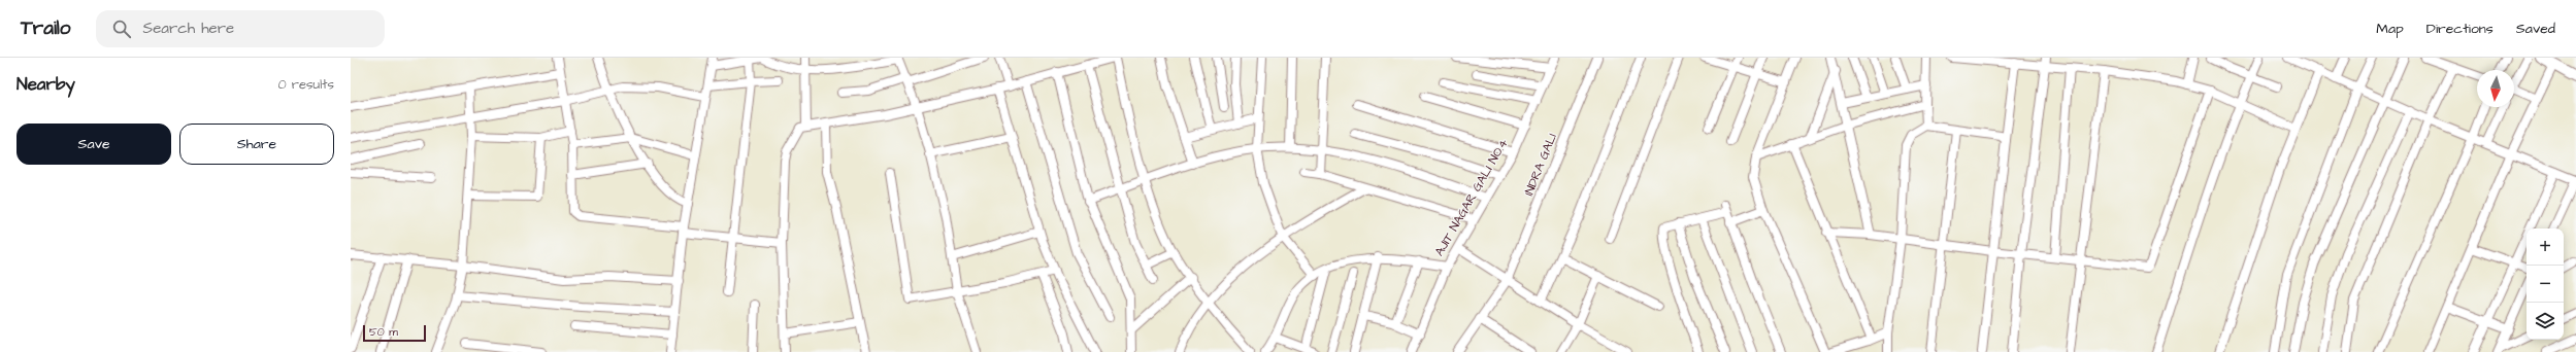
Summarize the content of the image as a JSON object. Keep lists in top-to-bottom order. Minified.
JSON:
{"streets":{"street":["INDRA GALI","AJIT NAGAR GALI NO.4"]},"scale_bar":"50 m","north":"bottom","page":{"header":"Trailo","search":"Search here","nav":["Map","Directions","Saved"],"heading":["Nearby","0 results"],"buttons":["Save","Share"],"map_buttons":["+","−"],"scale":"50 m"}}
